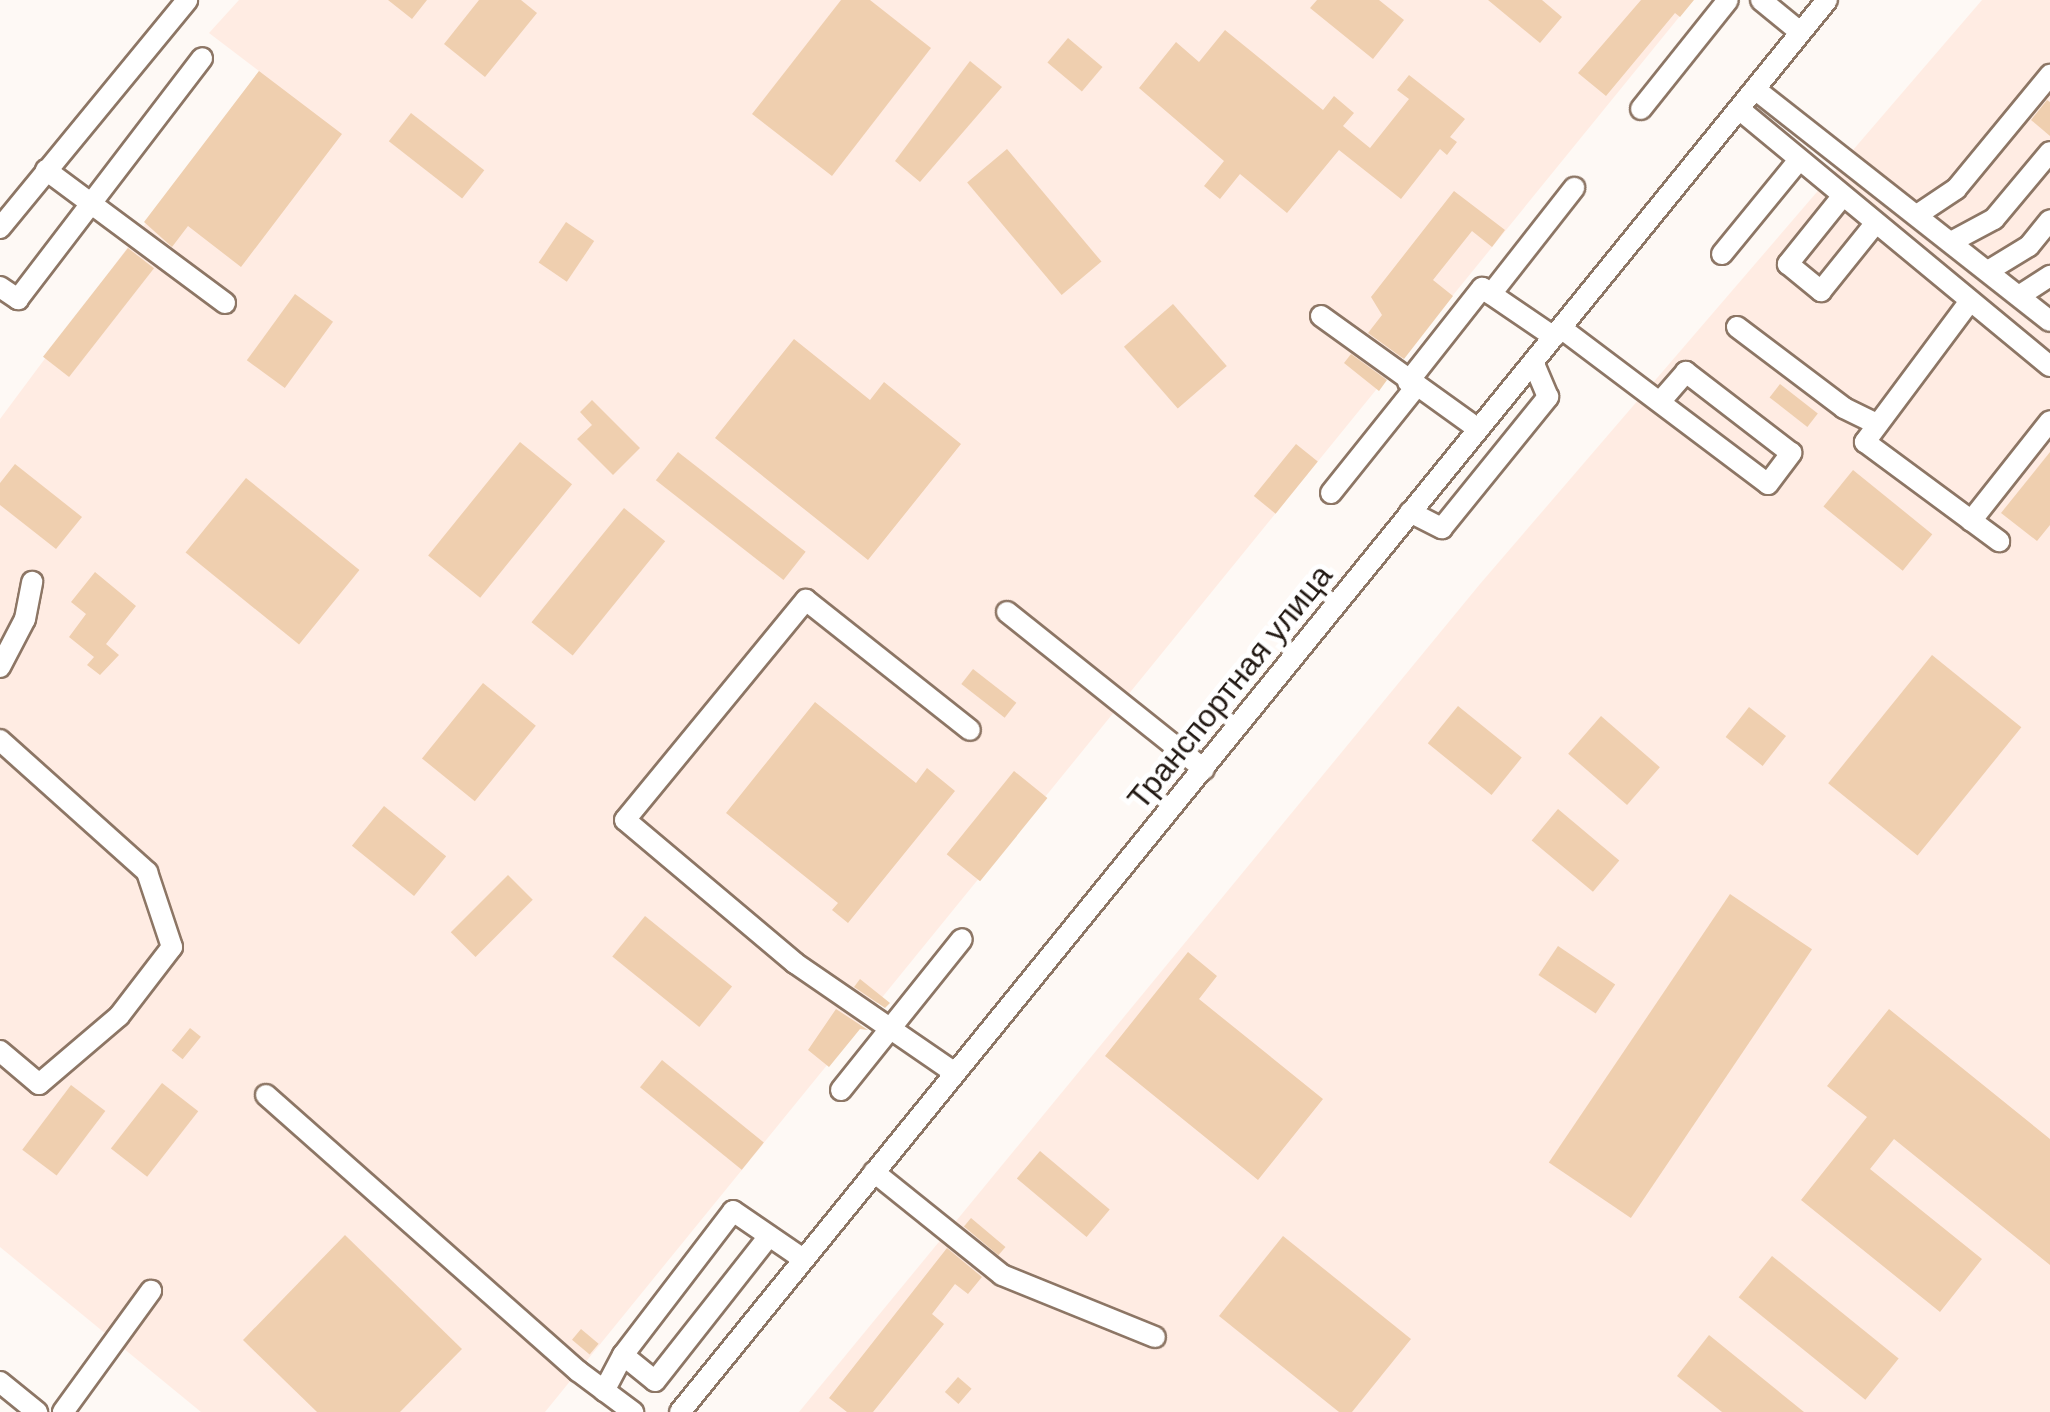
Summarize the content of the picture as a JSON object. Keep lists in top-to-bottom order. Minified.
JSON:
{"streets":{"street":["Транспортная улица"]}}
